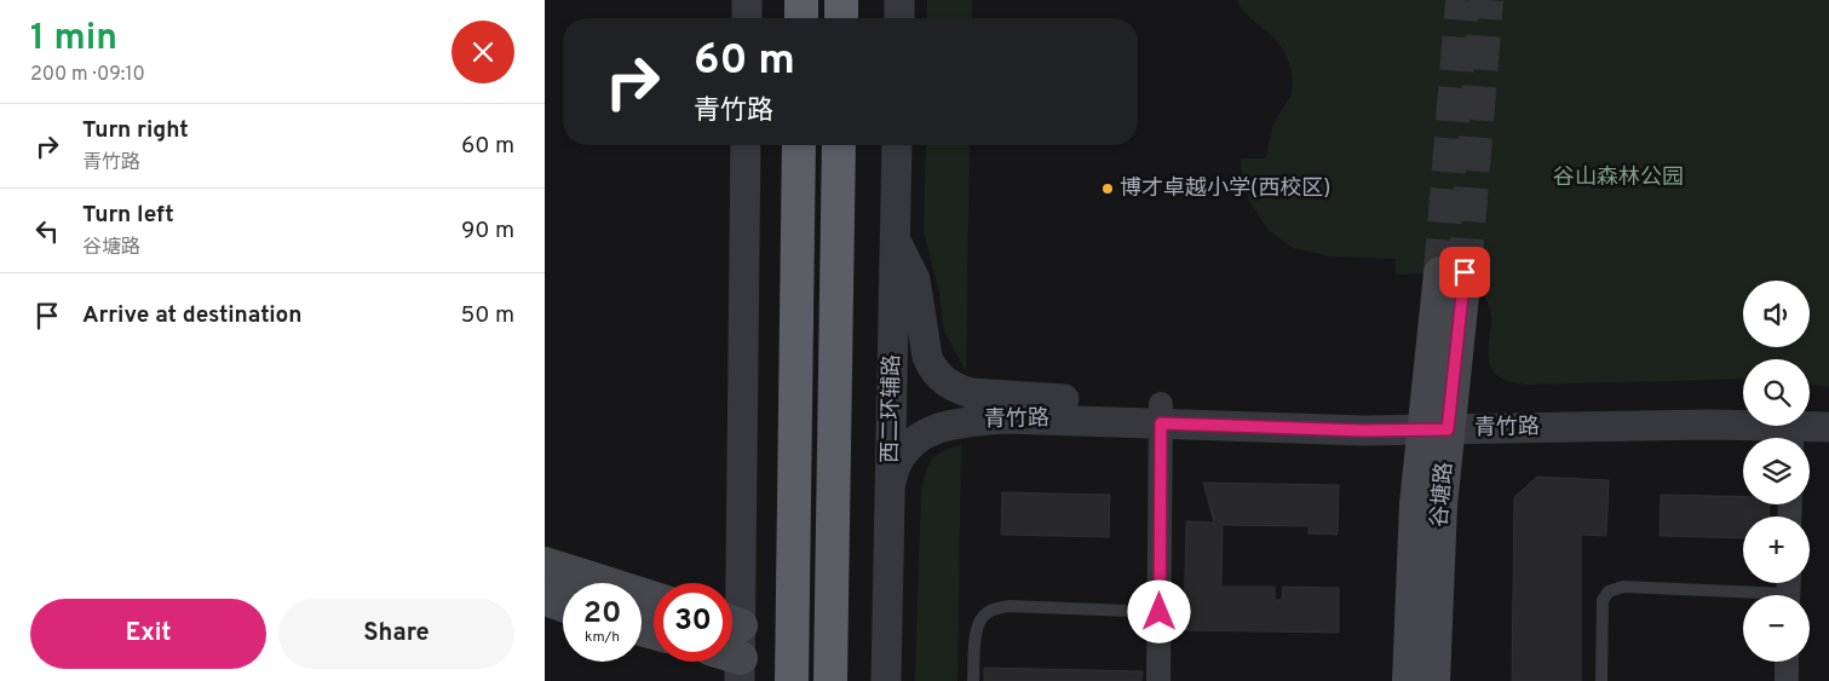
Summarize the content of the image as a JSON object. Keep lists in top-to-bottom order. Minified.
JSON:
{"streets":{"main road":["谷塘路"],"street":["西二环辅路","青竹路"]},"crossings":[["西二环辅路","青竹路"],["青竹路","谷塘路"]],"parks":["谷山森林公园"],"places":["博才卓越小学(西校区)"],"page":{"heading":["1 min","200 m · 09:10"],"turn":["60 m","青竹路"],"list":[{"name":"Turn right","note":"青竹路","value":"60 m"},{"name":"Turn left","note":"谷塘路","value":"90 m"},{"name":"Arrive at destination","value":"50 m"}],"map_buttons":["+","−"],"speed":"20 km/h","limit":"30","buttons":["Exit","Share"]}}
